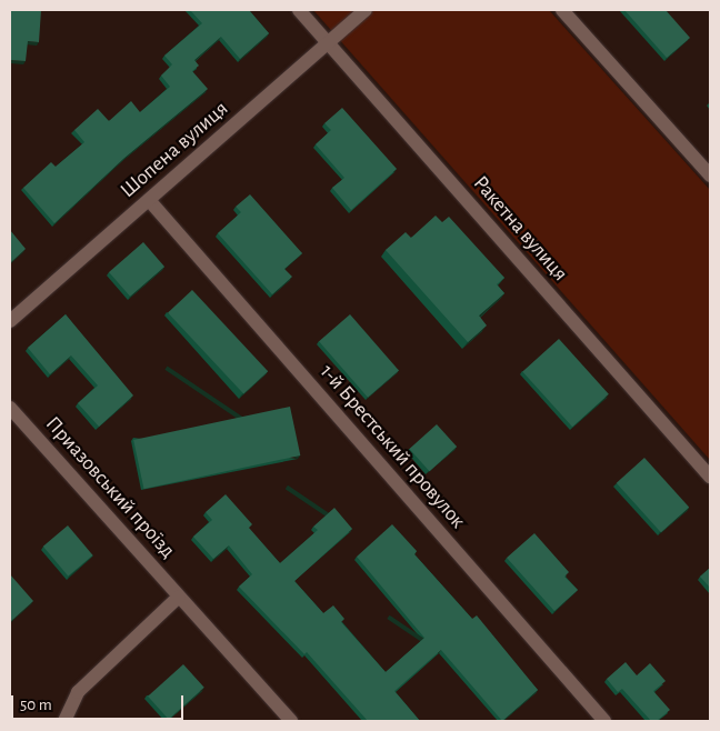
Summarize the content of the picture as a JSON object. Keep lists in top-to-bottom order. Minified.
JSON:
{"streets":{"street":["Шопена вулиця","Ракетна вулиця","1-й Брестський провулок","Приазовський проїзд"]},"crossings":[["Шопена вулиця","Ракетна вулиця"],["Шопена вулиця","1-й Брестський провулок"]],"scale_bar":"50 m"}
